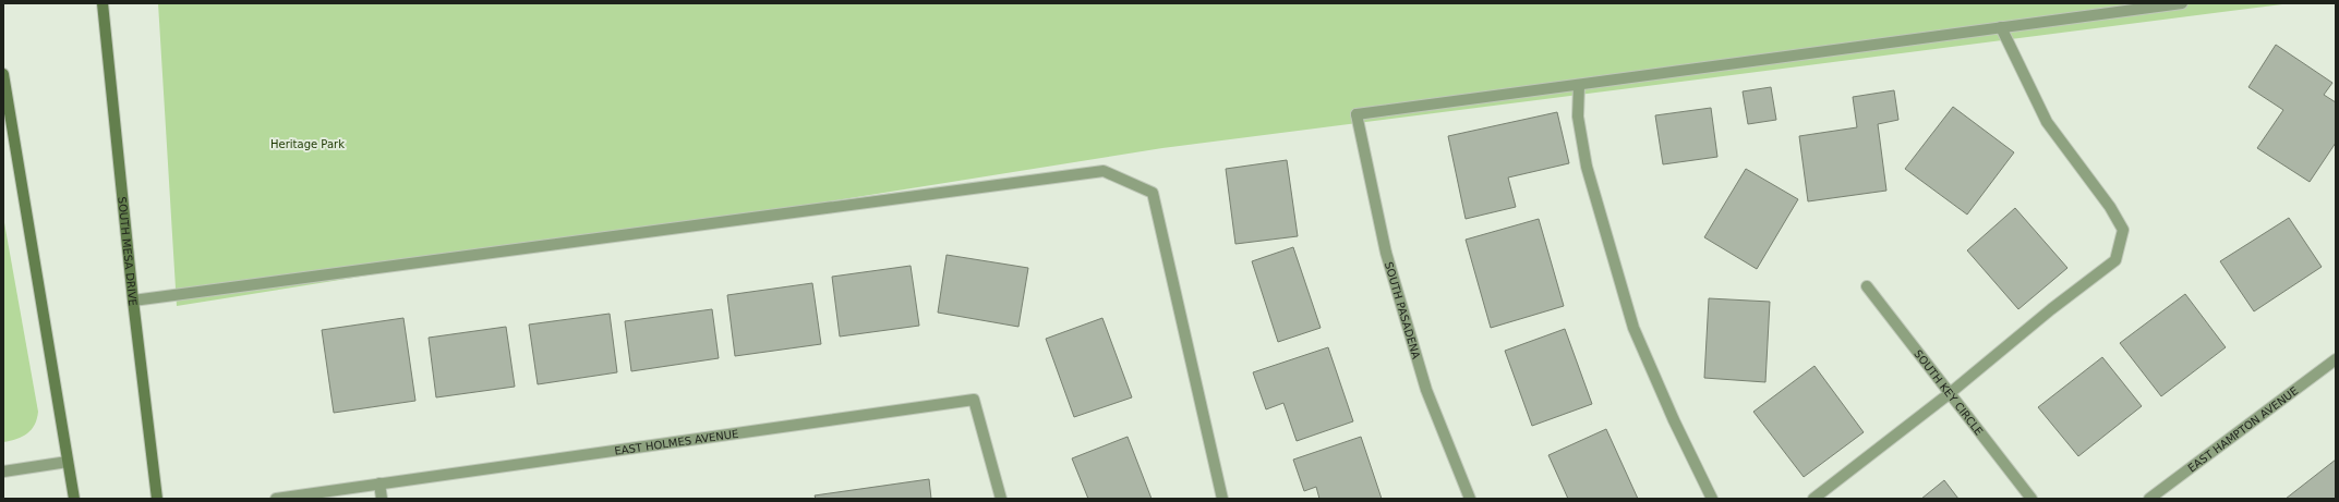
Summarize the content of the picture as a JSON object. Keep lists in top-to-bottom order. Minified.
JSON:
{"streets":{"main road":["SOUTH MESA DRIVE"],"street":["SOUTH PASADENA","SOUTH KEY CIRCLE","EAST HAMPTON AVENUE","EAST HOLMES AVENUE"]},"parks":["Heritage Park"]}
